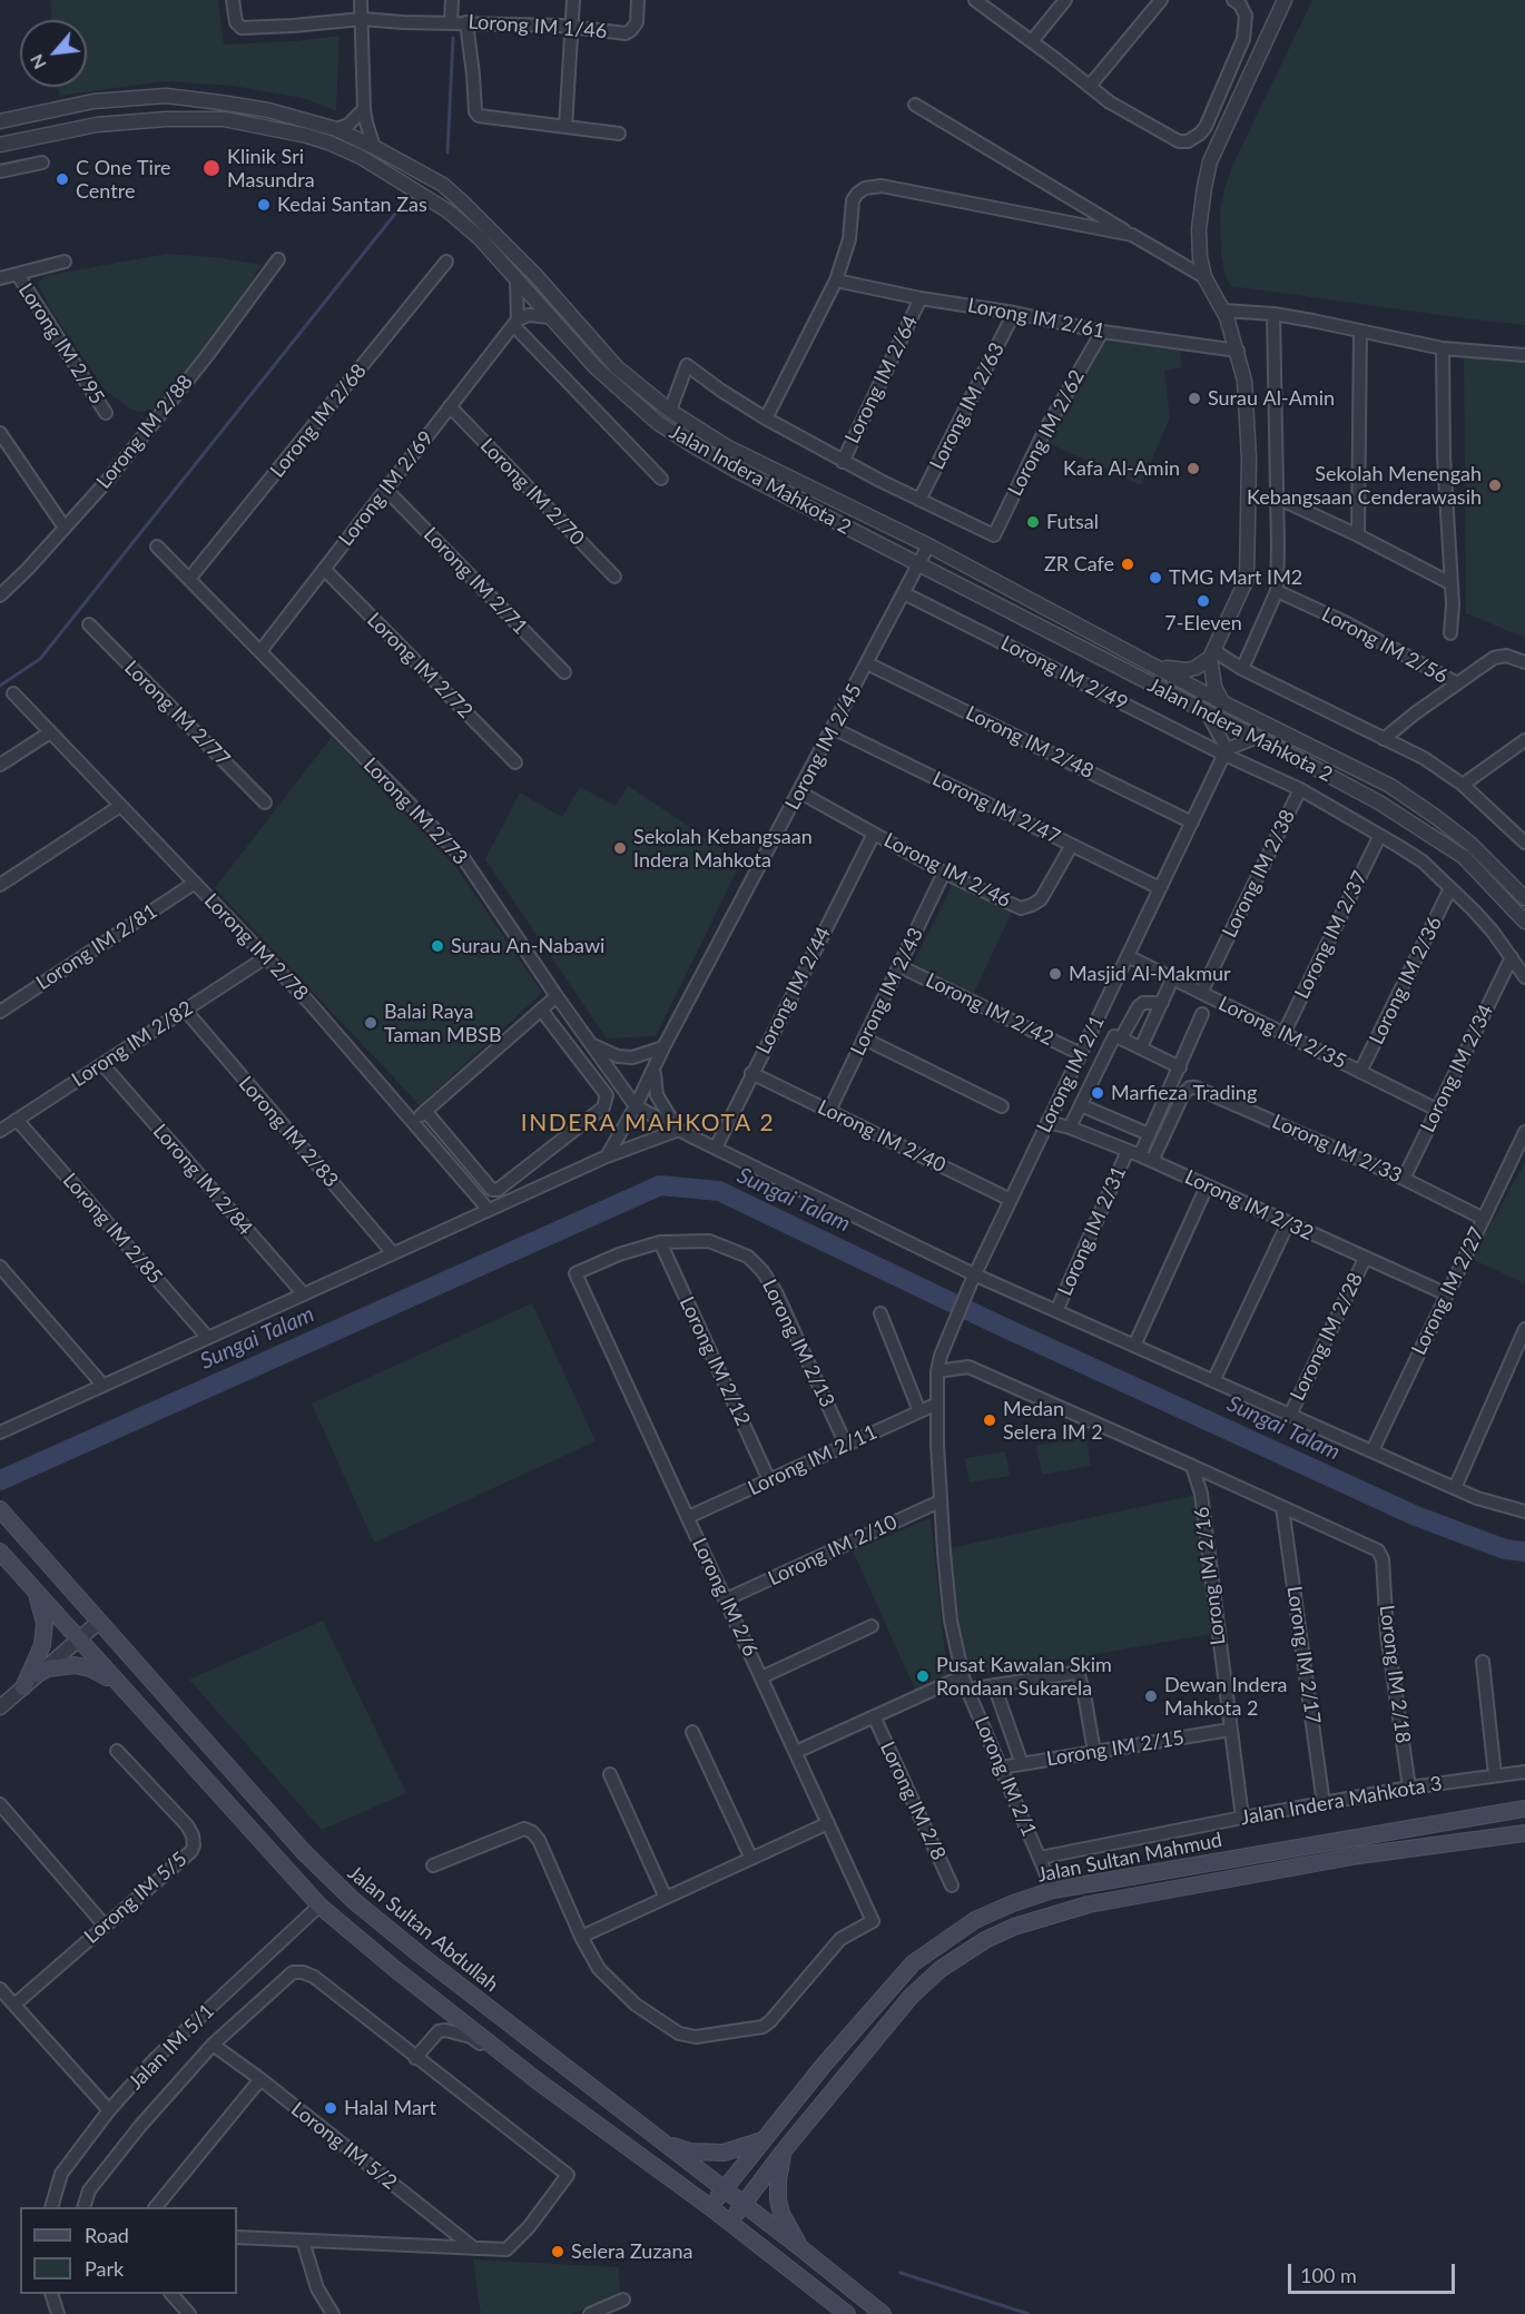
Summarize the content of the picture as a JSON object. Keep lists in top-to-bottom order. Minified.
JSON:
{"streets":{"main road":["Jalan Sultan Mahmud","Jalan Sultan Abdullah"],"street":["Lorong IM 1/46","Lorong IM 2/61","Lorong IM 2/95","Lorong IM 2/64","Lorong IM 2/63","Lorong IM 2/68","Lorong IM 2/88","Lorong IM 2/62","Jalan Indera Mahkota 2","Lorong IM 2/69","Lorong IM 2/70","Lorong IM 2/71","Lorong IM 2/56","Lorong IM 2/72","Lorong IM 2/49","Lorong IM 2/77","Lorong IM 2/48","Lorong IM 2/45","Lorong IM 2/47","Lorong IM 2/73","Lorong IM 2/46","Lorong IM 2/38","Lorong IM 2/37","Lorong IM 2/81","Lorong IM 2/78","Lorong IM 2/36","Lorong IM 2/44","Lorong IM 2/43","Lorong IM 2/42","Lorong IM 2/35","Lorong IM 2/82","Lorong IM 2/34","Lorong IM 2/1","Lorong IM 2/83","Lorong IM 2/40","Lorong IM 2/33","Lorong IM 2/84","Lorong IM 2/32","Lorong IM 2/85","Lorong IM 2/31","Lorong IM 2/27","Lorong IM 2/28","Lorong IM 2/13","Lorong IM 2/12","Lorong IM 2/11","Lorong IM 2/10","Lorong IM 2/16","Lorong IM 2/6","Lorong IM 2/17","Lorong IM 2/18","Lorong IM 2/15","Lorong IM 2/8","Jalan Indera Mahkota 3","Lorong IM 5/5","Jalan IM 5/1","Lorong IM 5/2"]},"crossings":[["Lorong IM 2/61","Lorong IM 2/64"],["Lorong IM 2/61","Lorong IM 2/63"],["Lorong IM 2/61","Lorong IM 2/62"],["Lorong IM 2/63","Lorong IM 2/62"],["Lorong IM 2/68","Lorong IM 2/73"],["Jalan Indera Mahkota 2","Lorong IM 2/45"],["Lorong IM 2/69","Lorong IM 2/70"],["Lorong IM 2/69","Lorong IM 2/71"],["Lorong IM 2/69","Lorong IM 2/72"],["Lorong IM 2/69","Lorong IM 2/73"],["Lorong IM 2/49","Lorong IM 2/45"],["Lorong IM 2/49","Lorong IM 2/38"],["Lorong IM 2/49","Lorong IM 2/37"],["Lorong IM 2/49","Lorong IM 2/36"],["Lorong IM 2/49","Lorong IM 2/34"],["Lorong IM 2/49","Lorong IM 2/1"],["Lorong IM 2/48","Lorong IM 2/45"],["Lorong IM 2/48","Lorong IM 2/1"],["Lorong IM 2/45","Lorong IM 2/47"],["Lorong IM 2/45","Lorong IM 2/73"],["Lorong IM 2/45","Lorong IM 2/46"],["Lorong IM 2/47","Lorong IM 2/46"],["Lorong IM 2/47","Lorong IM 2/1"],["Lorong IM 2/46","Lorong IM 2/44"],["Lorong IM 2/46","Lorong IM 2/43"],["Lorong IM 2/38","Lorong IM 2/35"],["Lorong IM 2/37","Lorong IM 2/35"],["Lorong IM 2/81","Lorong IM 2/78"],["Lorong IM 2/78","Lorong IM 2/82"],["Lorong IM 2/36","Lorong IM 2/35"],["Lorong IM 2/44","Lorong IM 2/40"],["Lorong IM 2/43","Lorong IM 2/42"],["Lorong IM 2/43","Lorong IM 2/40"],["Lorong IM 2/42","Lorong IM 2/1"],["Lorong IM 2/35","Lorong IM 2/34"],["Lorong IM 2/35","Lorong IM 2/1"],["Lorong IM 2/82","Lorong IM 2/83"],["Lorong IM 2/82","Lorong IM 2/84"],["Lorong IM 2/82","Lorong IM 2/85"],["Lorong IM 2/34","Lorong IM 2/33"],["Lorong IM 2/1","Lorong IM 2/40"],["Lorong IM 2/1","Lorong IM 2/32"],["Lorong IM 2/1","Lorong IM 2/11"],["Lorong IM 2/1","Lorong IM 2/10"],["Lorong IM 2/1","Lorong IM 2/15"],["Lorong IM 2/1","Jalan Indera Mahkota 3"],["Lorong IM 2/1","Jalan Sultan Mahmud"],["Lorong IM 2/33","Lorong IM 2/32"],["Lorong IM 2/33","Lorong IM 2/27"],["Lorong IM 2/32","Lorong IM 2/31"],["Lorong IM 2/32","Lorong IM 2/27"],["Lorong IM 2/32","Lorong IM 2/28"],["Lorong IM 2/13","Lorong IM 2/12"],["Lorong IM 2/13","Lorong IM 2/11"],["Lorong IM 2/13","Lorong IM 2/6"],["Lorong IM 2/12","Lorong IM 2/11"],["Lorong IM 2/11","Lorong IM 2/6"],["Lorong IM 2/10","Lorong IM 2/6"],["Lorong IM 2/16","Lorong IM 2/15"],["Lorong IM 2/16","Jalan Indera Mahkota 3"],["Lorong IM 2/17","Lorong IM 2/18"],["Lorong IM 2/17","Jalan Indera Mahkota 3"],["Lorong IM 2/18","Jalan Indera Mahkota 3"],["Jalan Sultan Mahmud","Jalan Sultan Abdullah"]],"districts":["INDERA MAHKOTA 2"],"water":["Sungai Talam"],"places":["Klinik Sri Masundra","C One Tire Centre","Kedai Santan Zas","Surau Al-Amin","Kafa Al-Amin","Sekolah Menengah Kebangsaan Cenderawasih","Futsal","ZR Cafe","TMG Mart IM2","7-Eleven","Sekolah Kebangsaan Indera Mahkota","Surau An-Nabawi","Masjid Al-Makmur","Balai Raya Taman MBSB","Marfieza Trading","Medan Selera IM 2","Pusat Kawalan Skim Rondaan Sukarela","Dewan Indera Mahkota 2","Halal Mart","Selera Zuzana"],"legend":["Road","Park"],"scale_bar":"100 m","north":"bottom left"}
